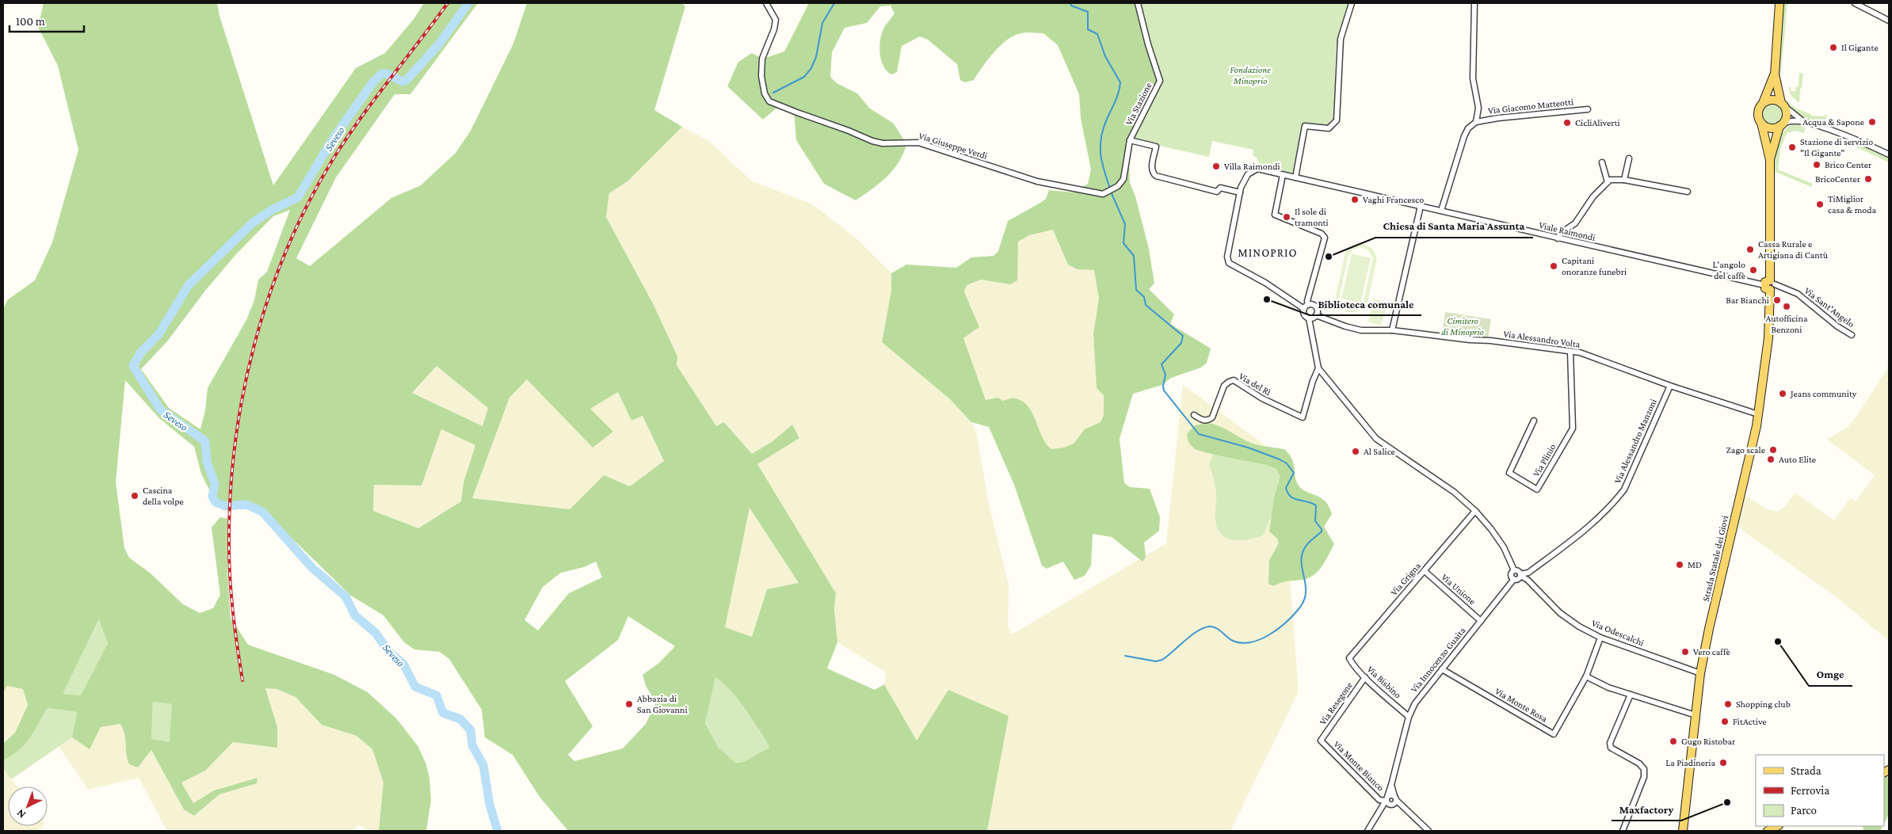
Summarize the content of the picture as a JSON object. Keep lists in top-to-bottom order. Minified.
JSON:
{"streets":{"main road":["Strada Statale dei Giovi"],"street":["Via Stazione","Via Giacomo Matteotti","Via Giuseppe Verdi","Viale Raimondi","Via Sant'Angelo","Via Alessandro Volta","Via del Rì","Via Alessandro Manzoni","Via Plinio","Via Grigna","Via Unione","Via Odescalchi","Via Innocenzo Guaita","Via Bisbino","Via Resegone","Via Monte Rosa","Via Monte Bianco"]},"crossings":[["Via Stazione","Via Giuseppe Verdi"],["Via Stazione","Viale Raimondi"],["Via Giacomo Matteotti","Viale Raimondi"],["Viale Raimondi","Via Sant'Angelo"],["Viale Raimondi","Strada Statale dei Giovi"],["Via Sant'Angelo","Strada Statale dei Giovi"],["Via Alessandro Volta","Via Alessandro Manzoni"],["Via Alessandro Volta","Via Plinio"],["Via Alessandro Volta","Strada Statale dei Giovi"],["Via Alessandro Manzoni","Via Odescalchi"],["Via Alessandro Manzoni","Via Innocenzo Guaita"],["Strada Statale dei Giovi","Via Odescalchi"],["Via Grigna","Via Unione"],["Via Grigna","Via Bisbino"],["Via Unione","Via Innocenzo Guaita"],["Via Odescalchi","Via Innocenzo Guaita"],["Via Odescalchi","Via Monte Rosa"],["Via Innocenzo Guaita","Via Bisbino"],["Via Innocenzo Guaita","Via Monte Rosa"],["Via Innocenzo Guaita","Via Monte Bianco"],["Via Bisbino","Via Resegone"],["Via Resegone","Via Monte Bianco"]],"districts":["MINOPRIO"],"water":["Seveso"],"parks":["Fondazione Minoprio","Cimitero di Minoprio"],"places":["Il Gigante","Acqua & Sapone","CicliAliverti","Stazione di servizio \"Il Gigante\"","Brico Center","Villa Raimondi","BricoCenter","Vaghi Francesco","TiMiglior casa & moda","Il sole di tramonti","Cassa Rurale e Artigiana di Cantù","Chiesa di Santa Maria Assunta","Capitani onoranze funebri","L'angolo del caffè","Biblioteca comunale","Bar Bianchi","Autofficina Benzoni","Jeans community","Zago scale","Al Salice","Auto Elite","Cascina della volpe","MD","Omge","Vero caffè","Abbazia di San Giovanni","Shopping club","FitActive","Gugo Ristobar","La Piadineria","Maxfactory"],"legend":["Strada","Ferrovia","Parco"],"scale_bar":"100 m","north":"bottom left"}
